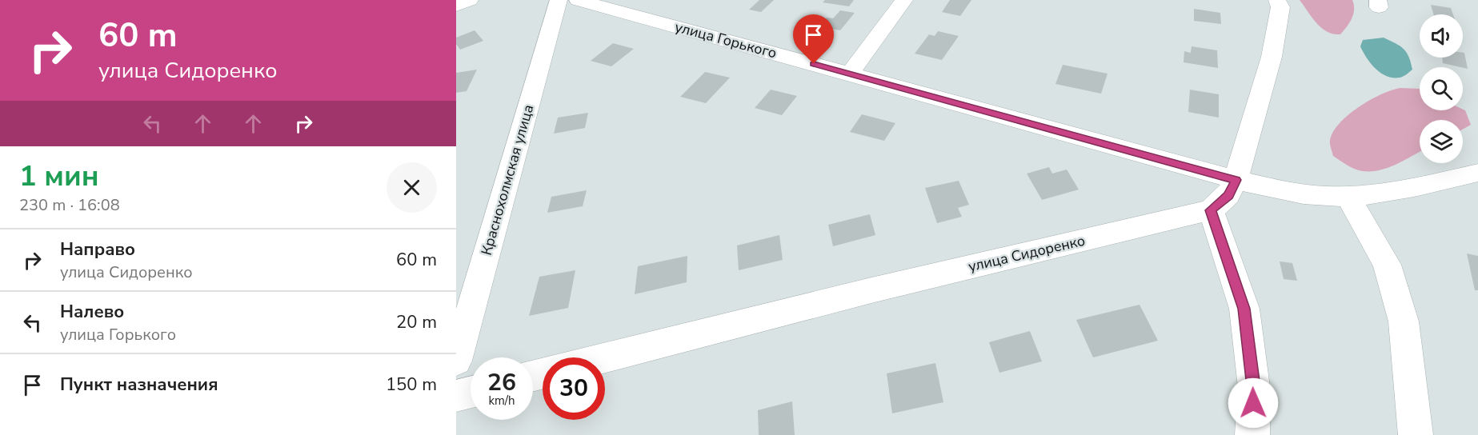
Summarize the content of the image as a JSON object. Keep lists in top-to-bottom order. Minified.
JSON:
{"streets":{"street":["улица Горького","Краснохолмская улица","улица Сидоренко"]},"crossings":[["улица Горького","улица Сидоренко"]],"page":{"turn":["60 m","улица Сидоренко"],"heading":["1 мин","230 m · 16:08"],"list":[{"name":"Направо","note":"улица Сидоренко","value":"60 m"},{"name":"Налево","note":"улица Горького","value":"20 m"},{"name":"Пункт назначения","value":"150 m"}],"speed":"26 km/h","limit":"30"}}
